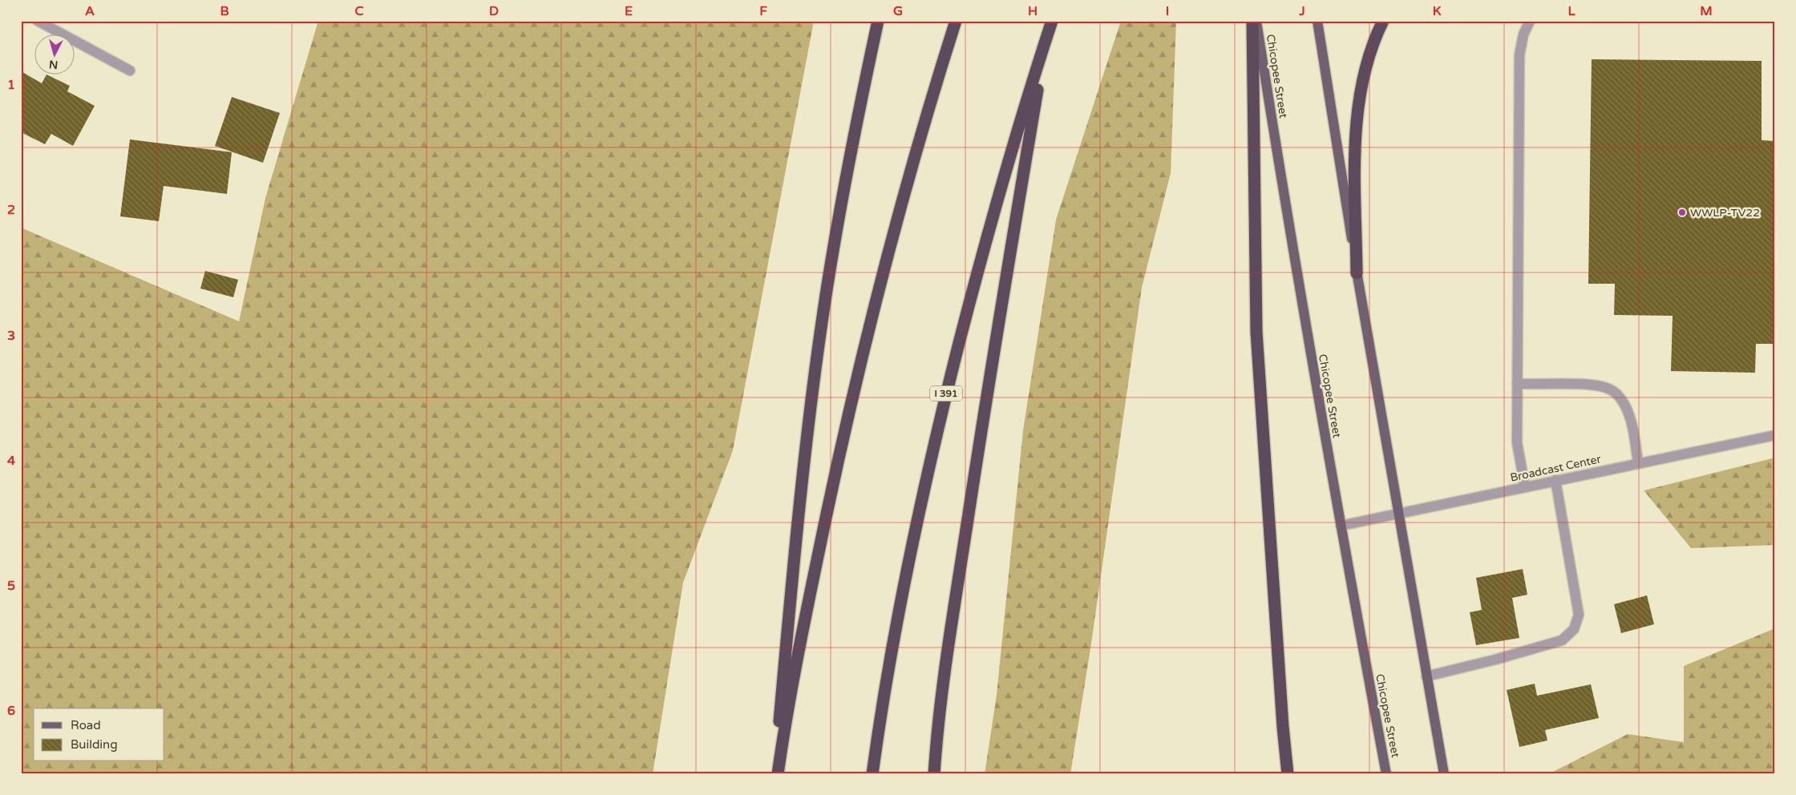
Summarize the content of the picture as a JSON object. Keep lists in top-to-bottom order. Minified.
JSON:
{"streets":{"highway":["I 391"],"main road":["Chicopee Street"],"street":["Broadcast Center"]},"crossings":[["Chicopee Street","Broadcast Center"]],"places":["WWLP-TV22"],"legend":["Road","Building"],"north":"bottom","grid":{"columns":["A","B","C","D","E","F","G","H","I","J","K","L","M"],"rows":["1","2","3","4","5","6"]}}
